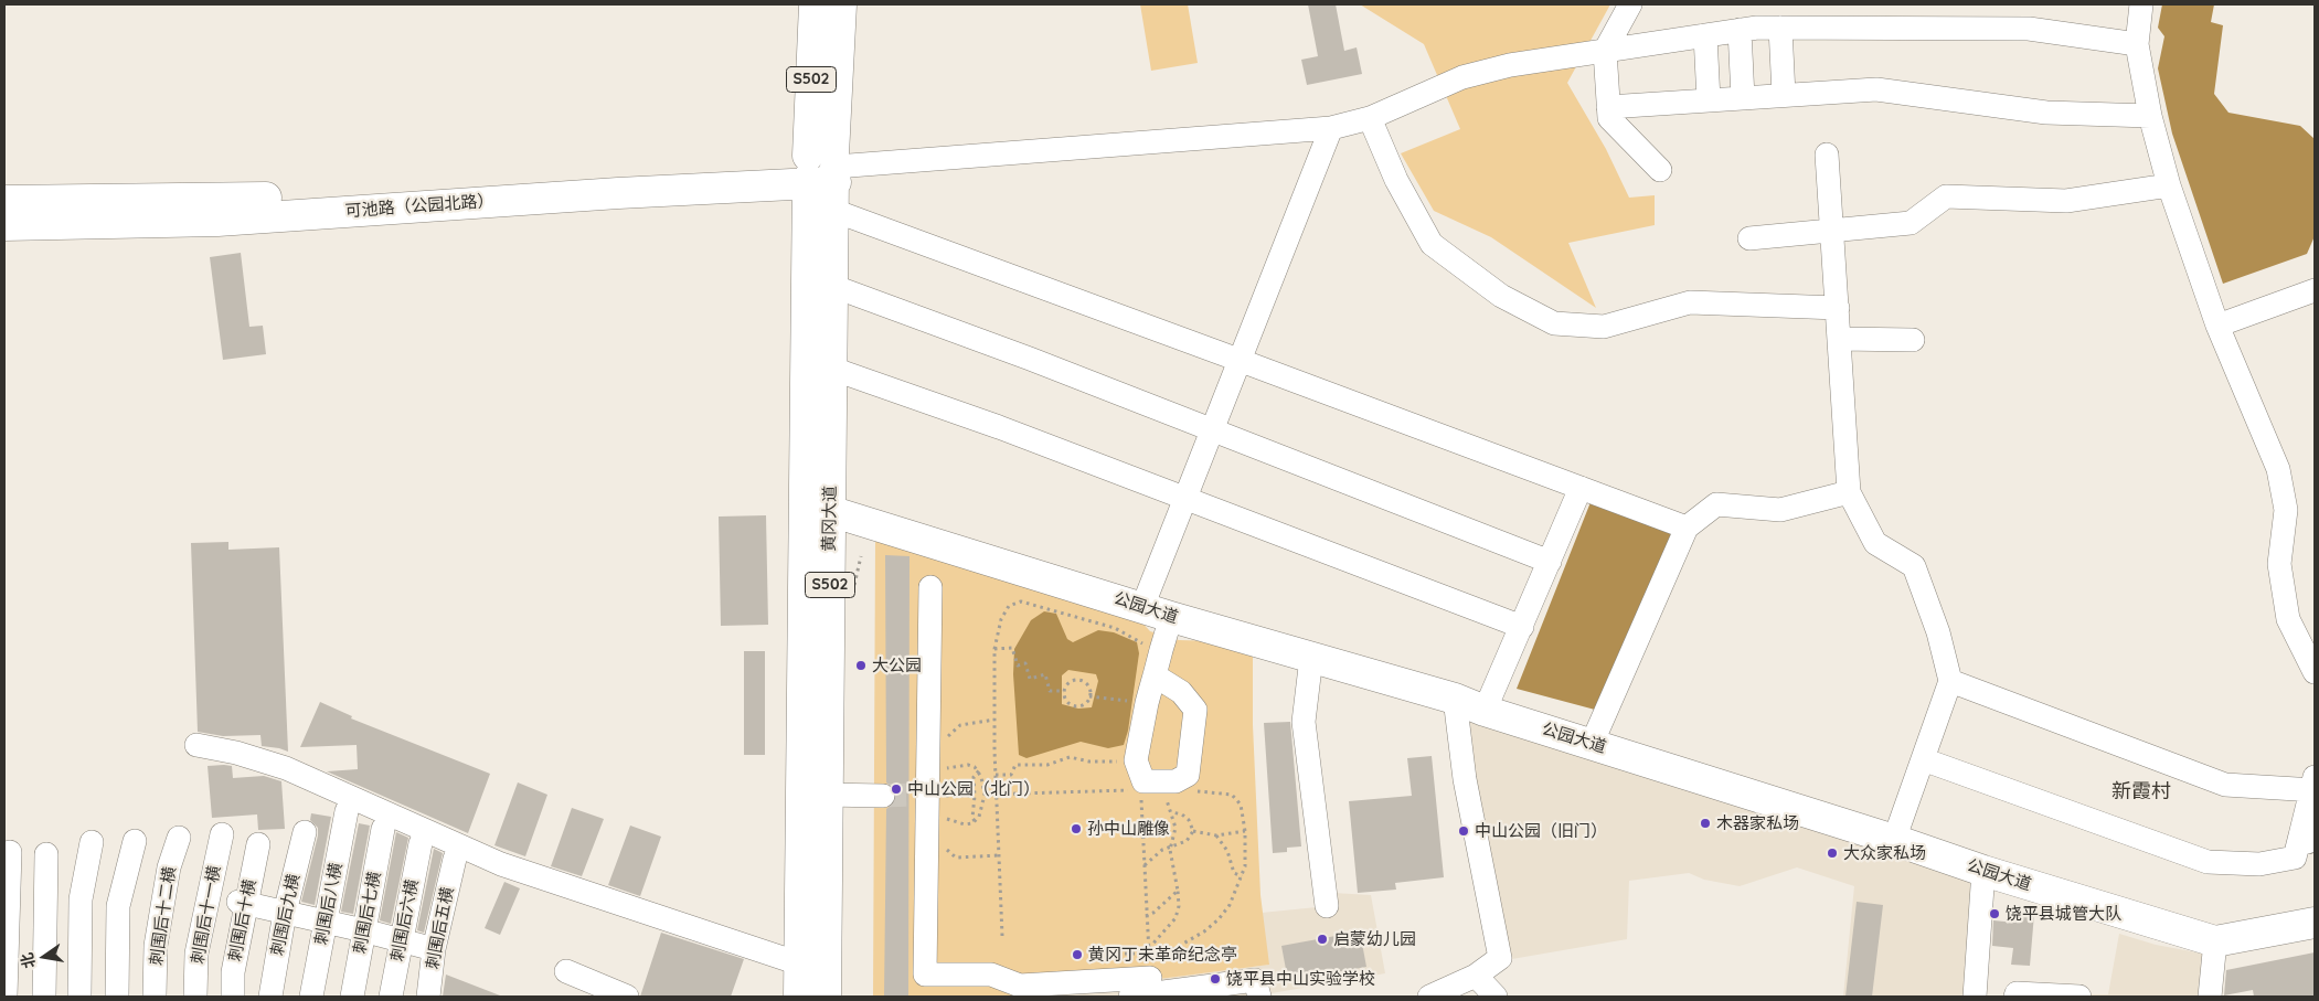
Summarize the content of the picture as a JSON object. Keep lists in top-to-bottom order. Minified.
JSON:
{"streets":{"main road":["S502","可池路（公园北路）","黄冈大道","公园大道"],"street":["刺围后八横","刺围后七横","刺围后十一横","刺围后九横","刺围后十二横","刺围后十横","刺围后六横","刺围后五横"]},"crossings":[["可池路（公园北路）","黄冈大道"]],"districts":["新霞村"],"places":["大公园","中山公园（北门）","木器家私场","孙中山雕像","中山公园（旧门）","大众家私场","饶平县城管大队","启蒙幼儿园","黄冈丁未革命纪念亭","饶平县中山实验学校"],"north":"left"}
